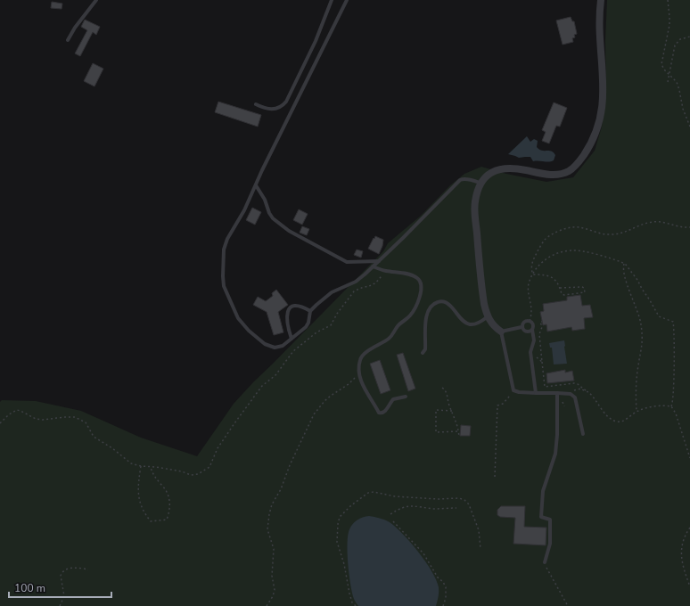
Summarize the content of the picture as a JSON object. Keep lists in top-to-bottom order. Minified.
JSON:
{"scale_bar":"100 m"}
